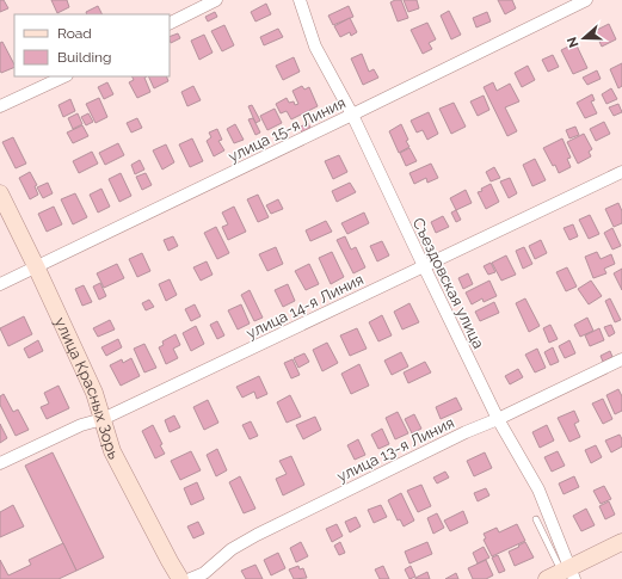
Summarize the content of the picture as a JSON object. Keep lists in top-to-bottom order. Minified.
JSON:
{"streets":{"street":["улица 15-я Линия","Съездовская улица","улица 14-я Линия","улица Красных Зорь","улица 13-я Линия"]},"crossings":[["улица 15-я Линия","Съездовская улица"],["улица 15-я Линия","улица Красных Зорь"],["Съездовская улица","улица 14-я Линия"],["Съездовская улица","улица 13-я Линия"],["улица 14-я Линия","улица Красных Зорь"]],"legend":["Road","Building"],"north":"left"}
